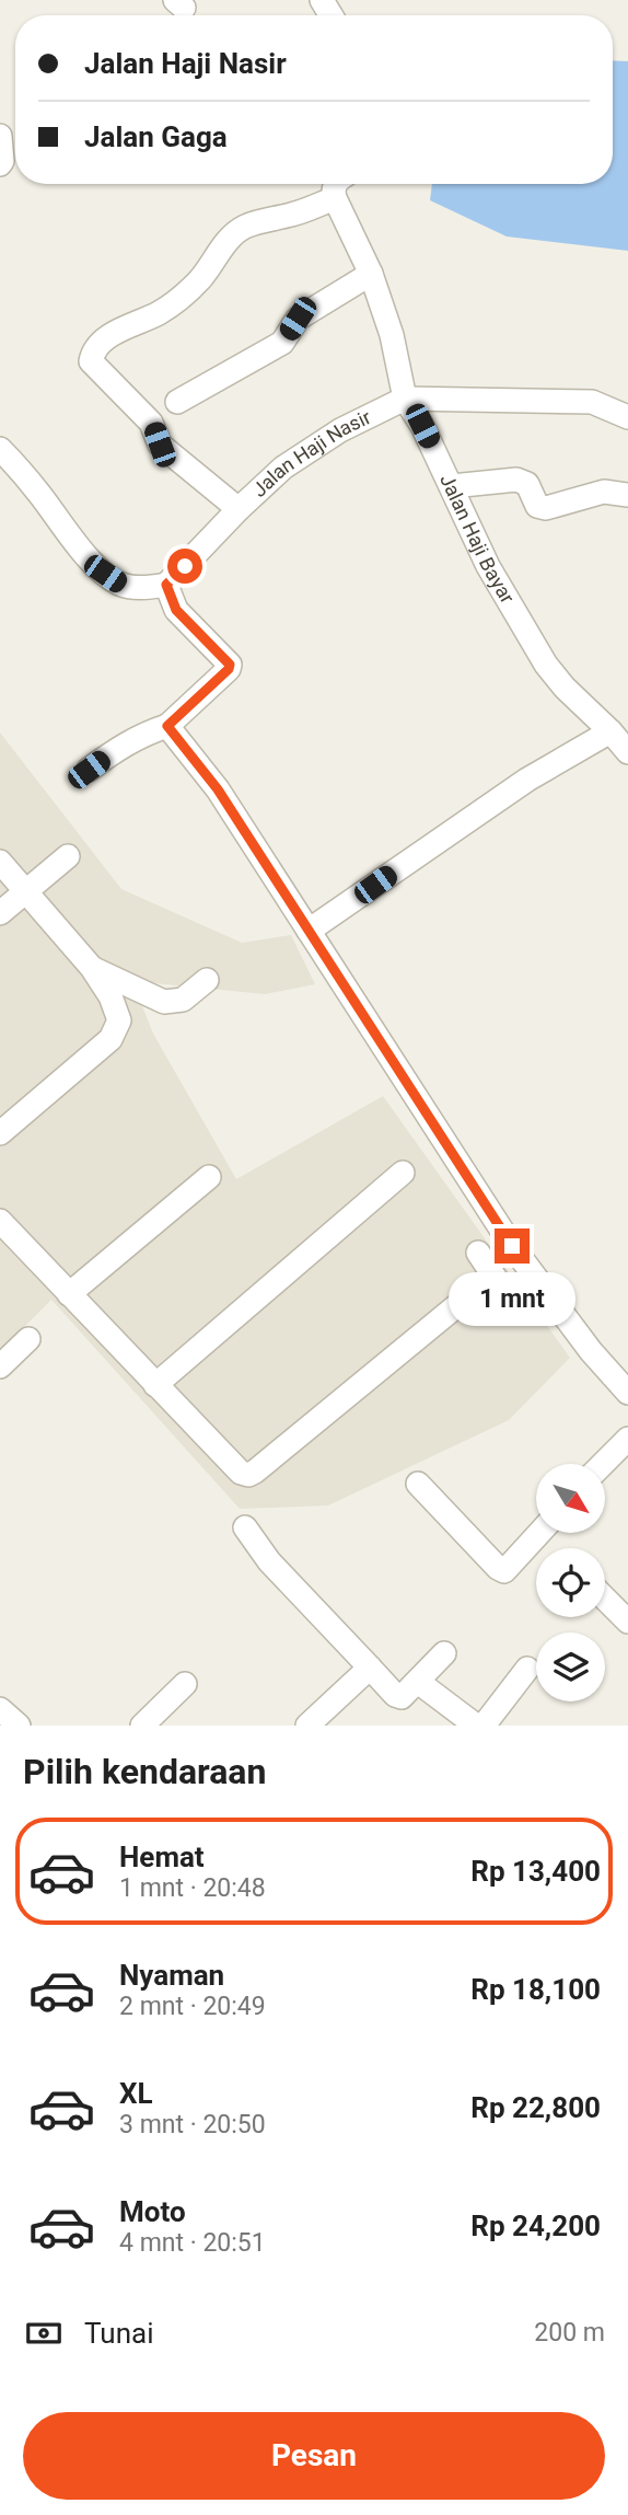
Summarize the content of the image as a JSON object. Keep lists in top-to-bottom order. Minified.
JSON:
{"streets":{"street":["Jalan Haji Nasir","Jalan Haji Bayar"]},"crossings":[["Jalan Haji Nasir","Jalan Haji Bayar"]],"north":"bottom right","page":{"banner":["Jalan Haji Nasir","Jalan Gaga"],"bubble":"1 mnt","heading":"Pilih kendaraan","list":[{"name":"Hemat","note":"1 mnt · 20:48","value":"Rp 13,400"},{"name":"Nyaman","note":"2 mnt · 20:49","value":"Rp 18,100"},{"name":"XL","note":"3 mnt · 20:50","value":"Rp 22,800"},{"name":"Moto","note":"4 mnt · 20:51","value":"Rp 24,200"}],"pay":["Tunai","200 m"],"buttons":"Pesan"}}
